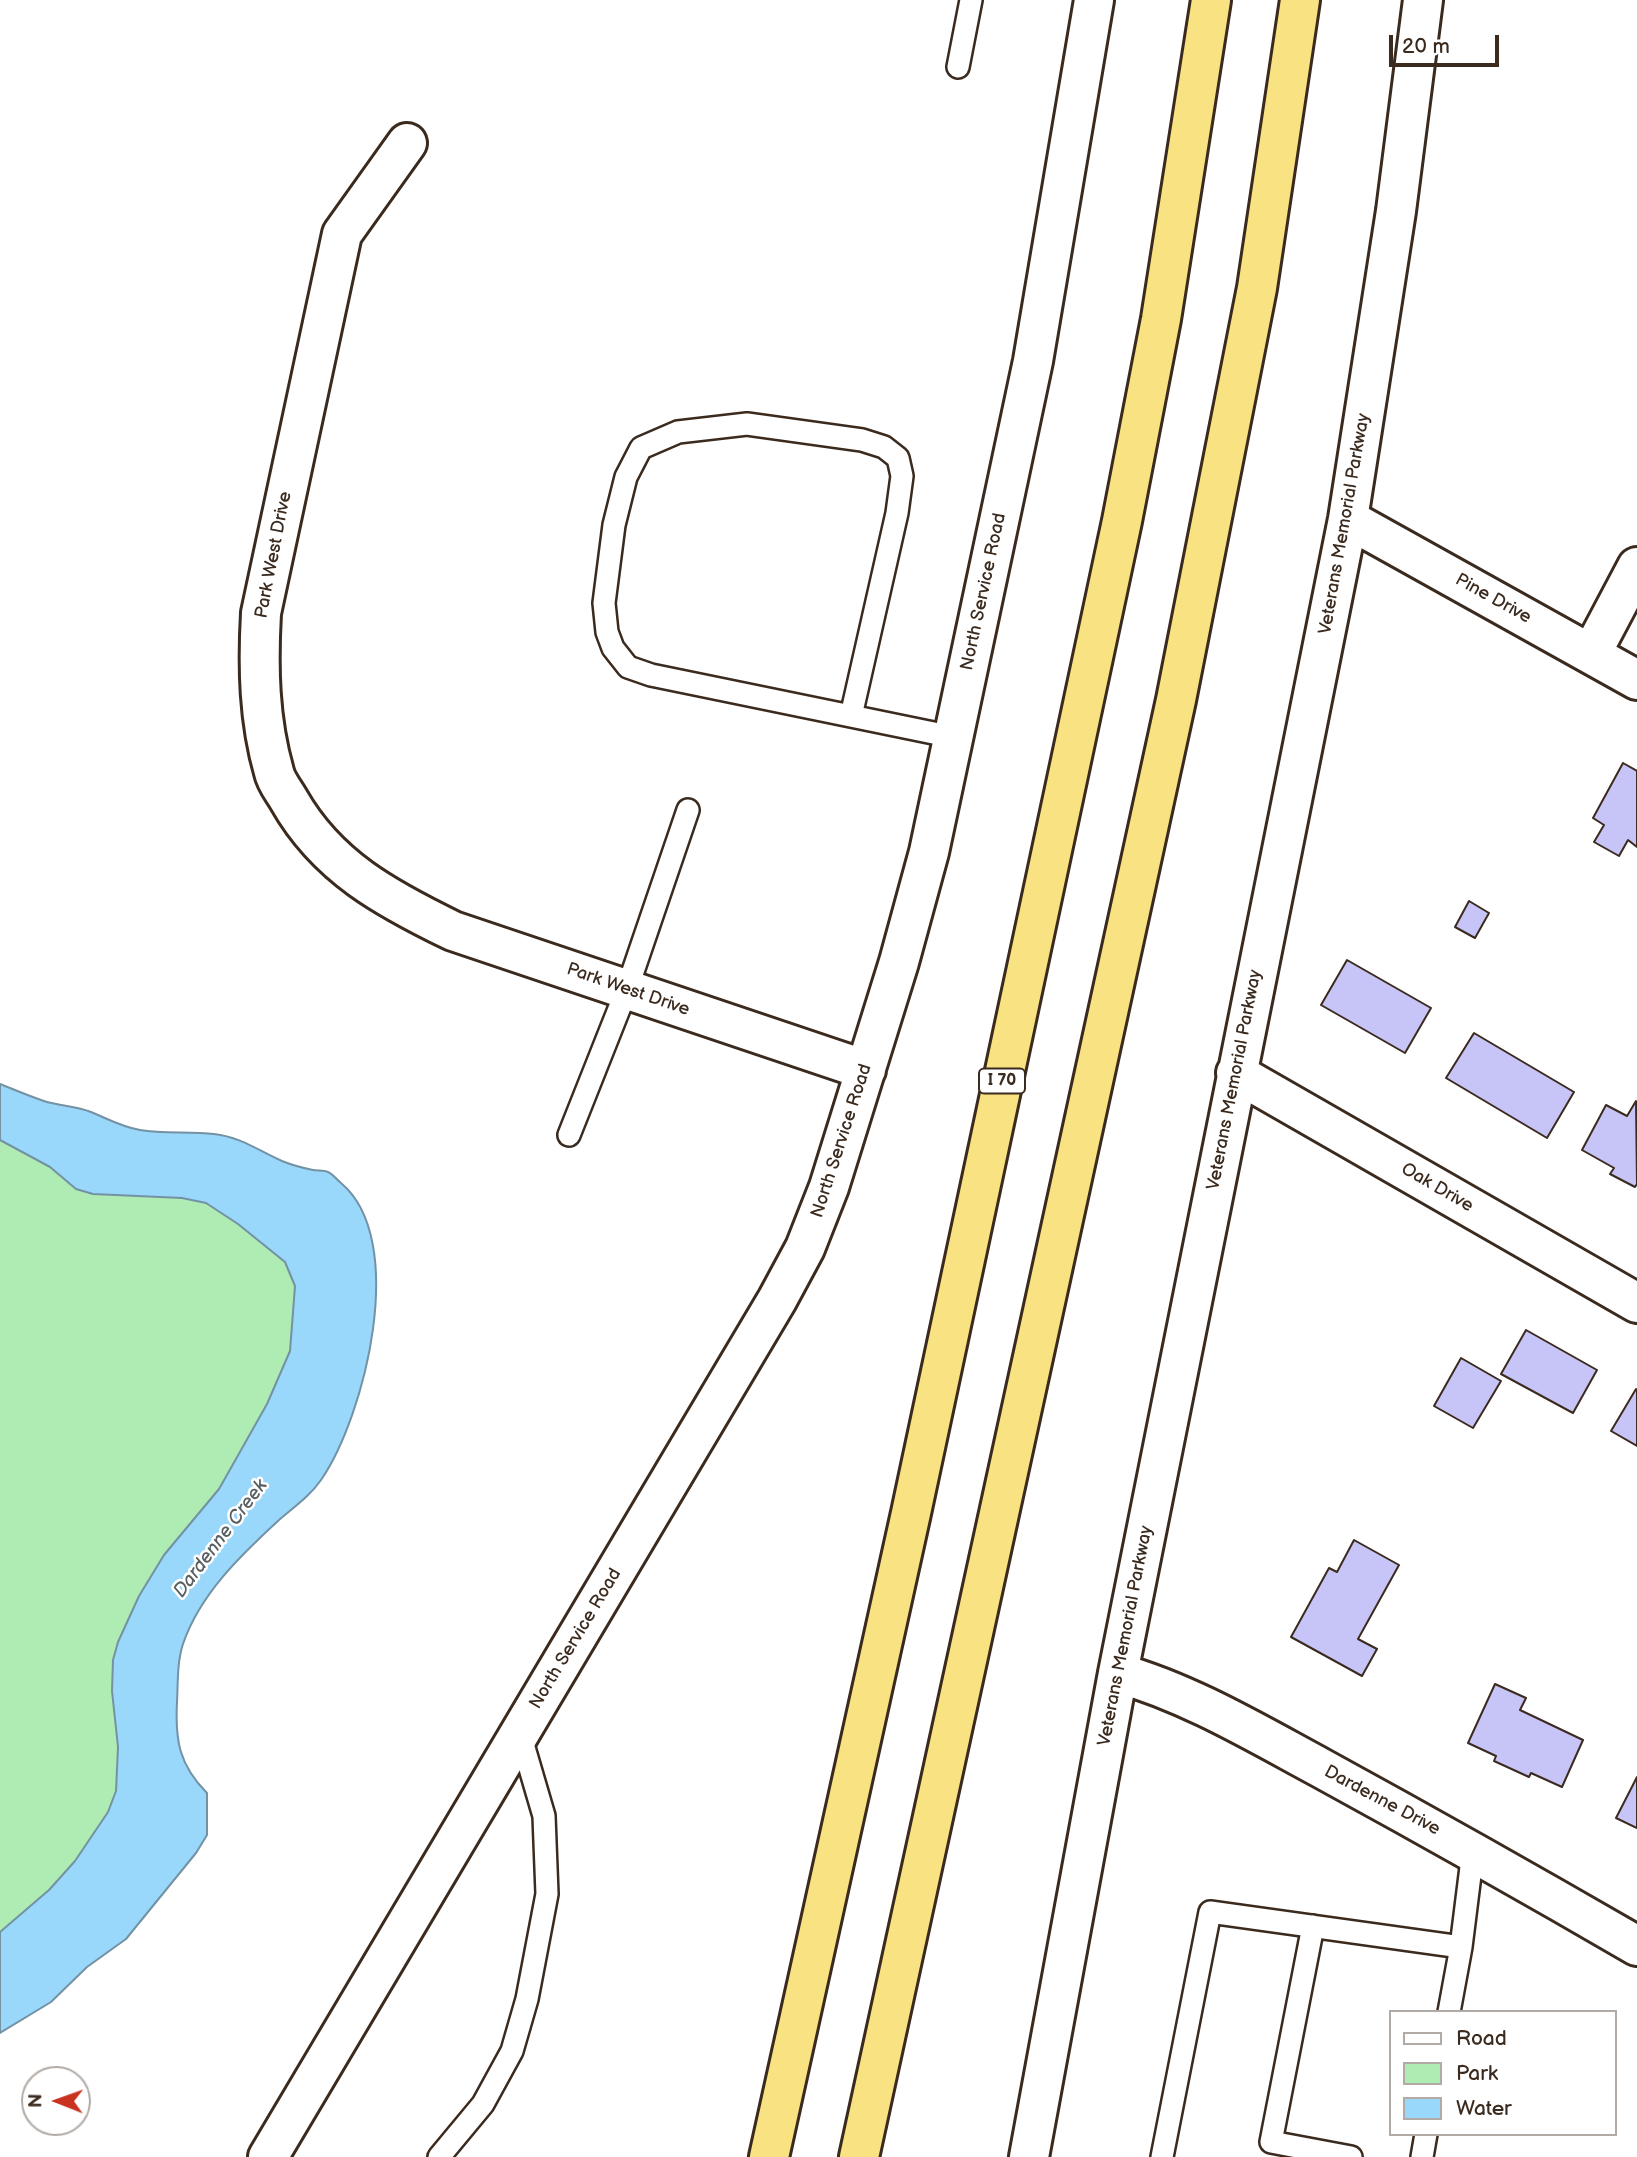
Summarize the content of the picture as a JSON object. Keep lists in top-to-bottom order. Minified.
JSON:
{"streets":{"highway":["I 70"],"street":["Veterans Memorial Parkway","Park West Drive","North Service Road","Pine Drive","Oak Drive","Dardenne Drive"]},"crossings":[["Veterans Memorial Parkway","Pine Drive"],["Veterans Memorial Parkway","Oak Drive"],["Veterans Memorial Parkway","Dardenne Drive"],["Park West Drive","North Service Road"]],"water":["Dardenne Creek"],"legend":["Road","Park","Water"],"scale_bar":"20 m","north":"left"}
